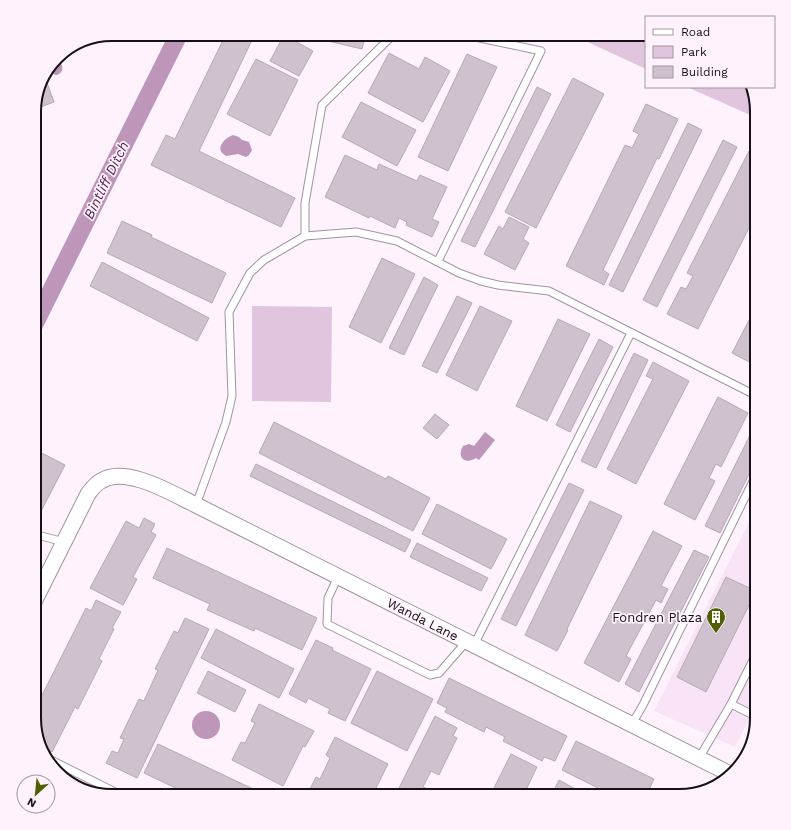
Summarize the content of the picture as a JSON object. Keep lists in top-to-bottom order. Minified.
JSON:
{"streets":{"street":["Wanda Lane"]},"water":["Bintliff Ditch"],"places":{"building":["Fondren Plaza"]},"legend":["Road","Park","Building"],"north":"bottom left"}
